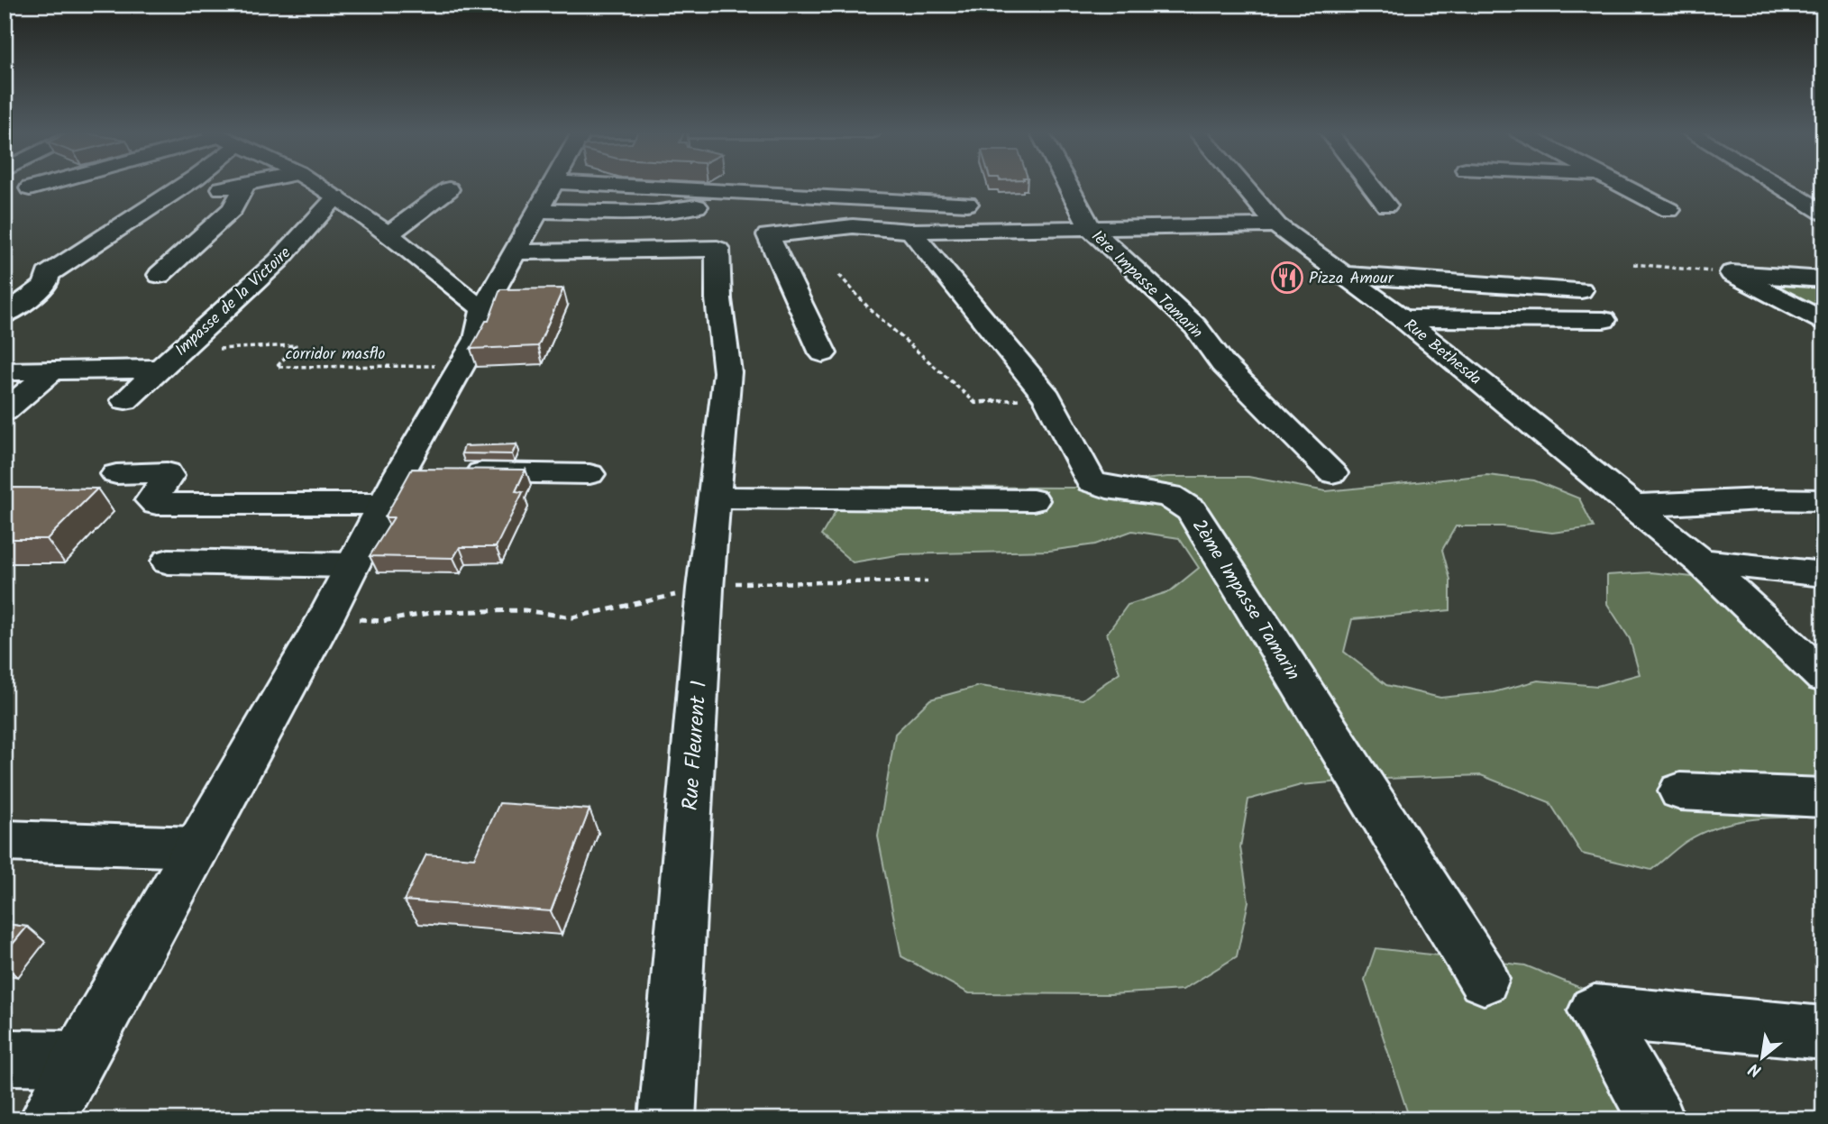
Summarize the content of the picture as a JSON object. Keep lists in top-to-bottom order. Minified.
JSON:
{"streets":{"street":["1ère Impasse Tamarin","Impasse de la Victoire","Rue Bethesda","2ème Impasse Tamarin","Rue Fleurent 1"],"path":["corridor masflo"]},"crossings":[["Impasse de la Victoire","corridor masflo"]],"places":{"restaurant":["Pizza Amour"]},"north":"bottom left"}
